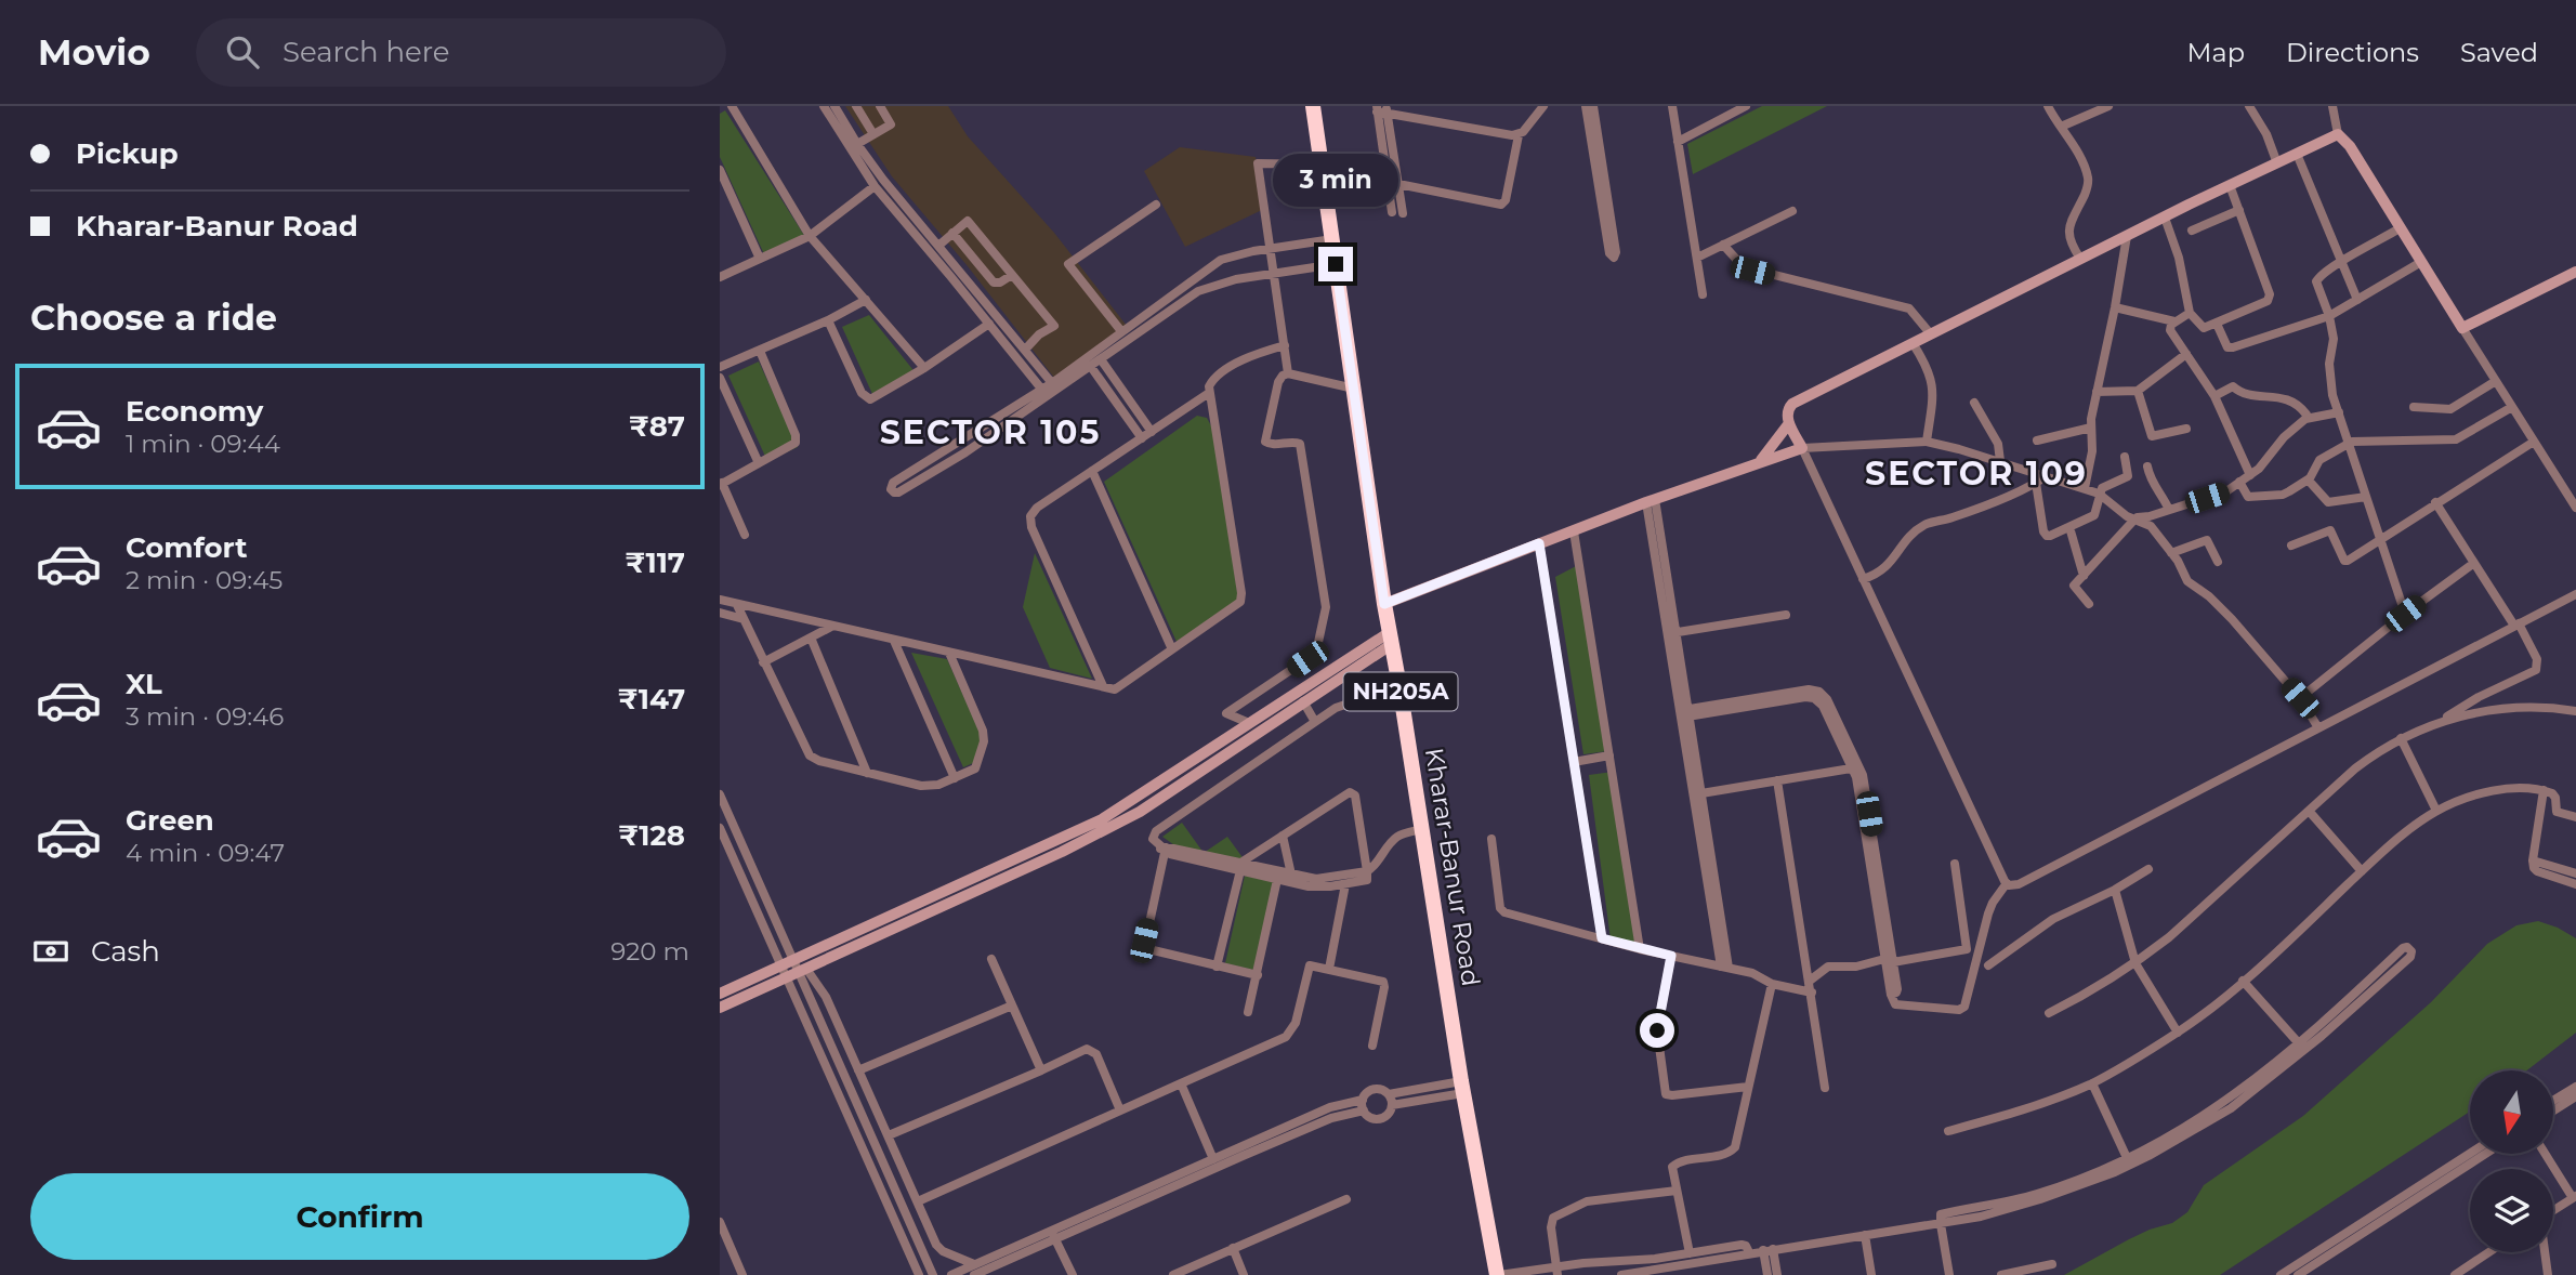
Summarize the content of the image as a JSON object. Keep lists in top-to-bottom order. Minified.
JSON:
{"streets":{"highway":["NH205A","Kharar-Banur Road"]},"districts":["SECTOR 105","SECTOR 109"],"north":"bottom","page":{"header":"Movio","search":"Search here","nav":["Map","Directions","Saved"],"banner":["Pickup","Kharar-Banur Road"],"bubble":"3 min","heading":"Choose a ride","list":[{"name":"Economy","note":"1 min · 09:44","value":"₹87"},{"name":"Comfort","note":"2 min · 09:45","value":"₹117"},{"name":"XL","note":"3 min · 09:46","value":"₹147"},{"name":"Green","note":"4 min · 09:47","value":"₹128"}],"pay":["Cash","920 m"],"buttons":"Confirm"}}
